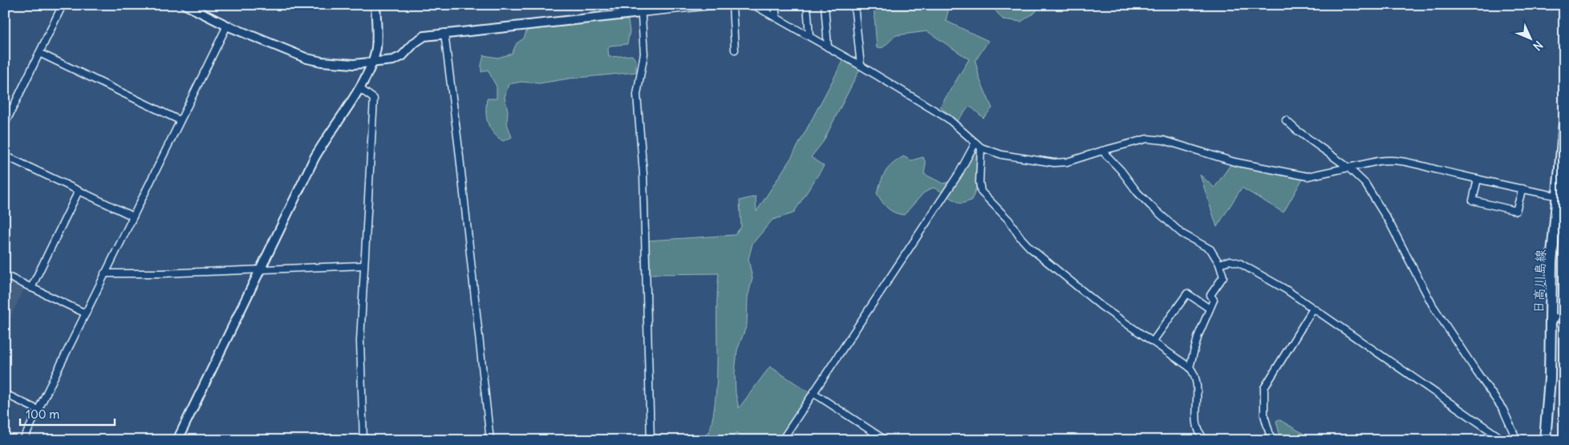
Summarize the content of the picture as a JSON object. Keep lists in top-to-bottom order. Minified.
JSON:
{"streets":{"main road":["日高川島線"]},"scale_bar":"100 m","north":"bottom right"}
